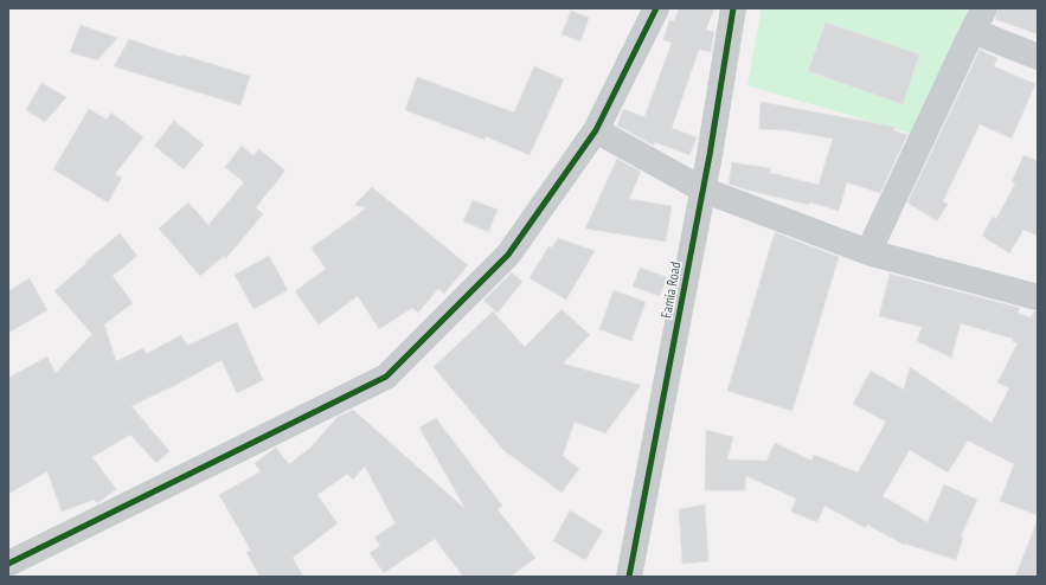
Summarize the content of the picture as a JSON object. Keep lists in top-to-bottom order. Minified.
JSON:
{"streets":{"street":["Famia Road"]}}
